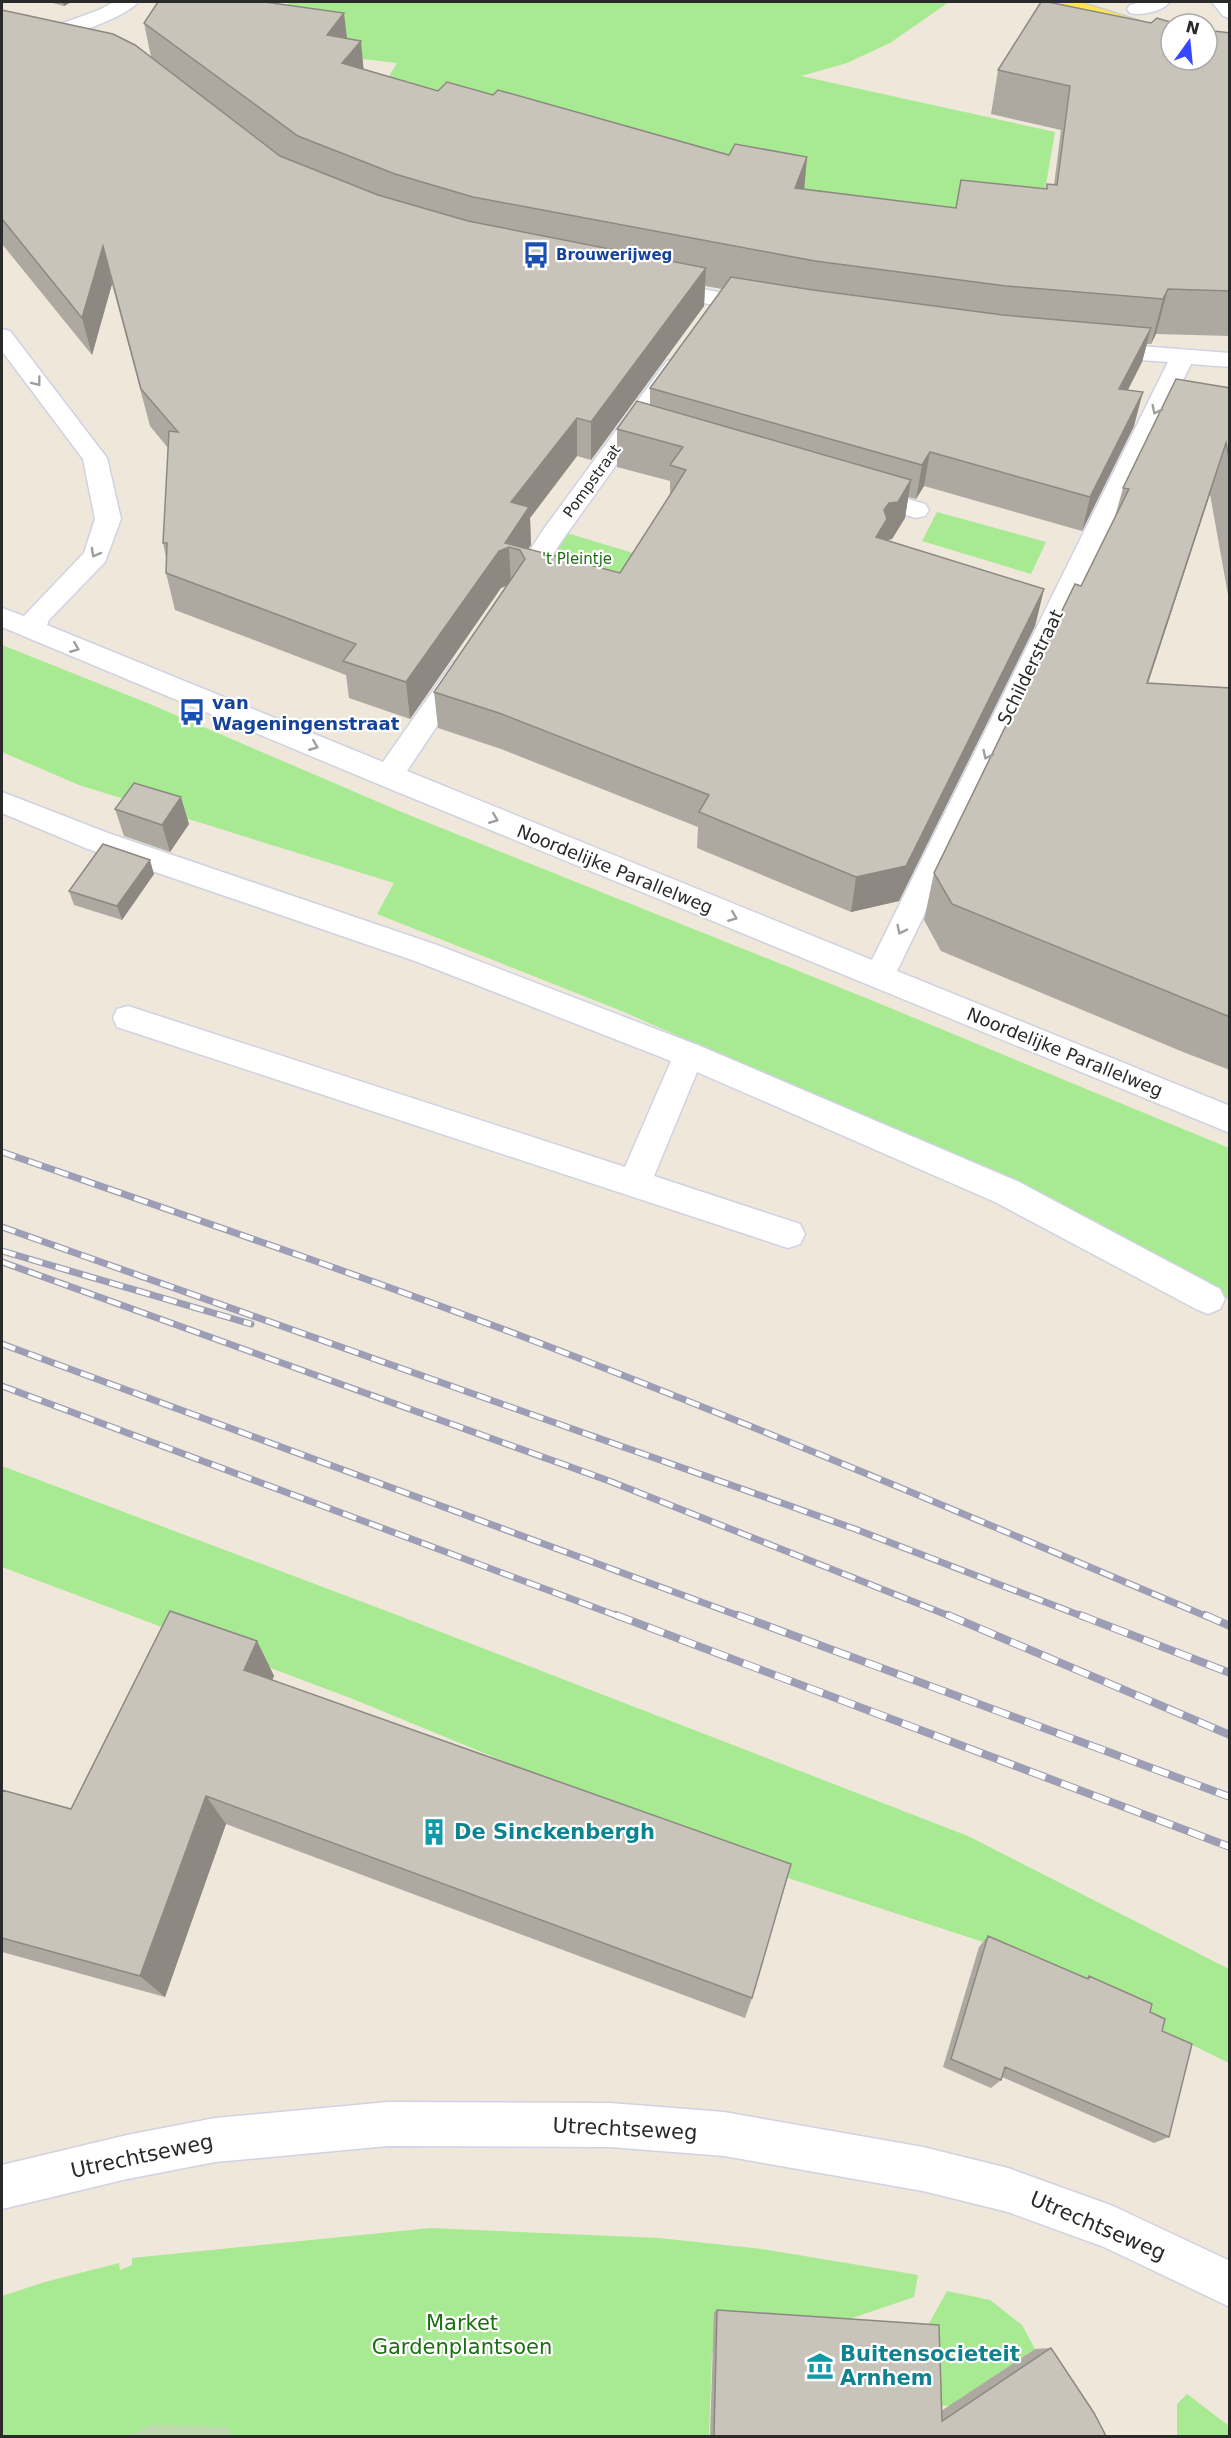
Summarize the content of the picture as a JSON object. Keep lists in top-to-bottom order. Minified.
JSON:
{"streets":{"street":["Pompstraat","Schilderstraat","Noordelijke Parallelweg","Utrechtseweg"]},"crossings":[["Schilderstraat","Noordelijke Parallelweg"]],"one_way":["Schilderstraat"],"parks":["'t Pleintje","Market Gardenplantsoen"],"places":{"bus stop":["Brouwerijweg","van Wageningenstraat"],"building":["De Sinckenbergh"],"museum":["Buitensocieteit Arnhem"]},"north":"top"}
